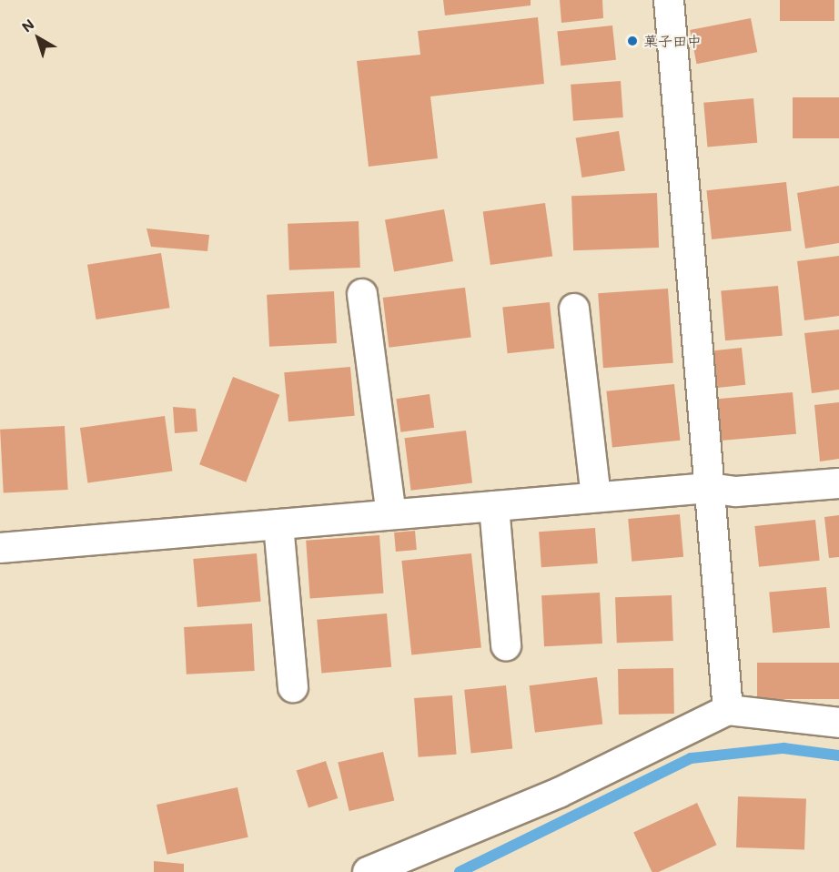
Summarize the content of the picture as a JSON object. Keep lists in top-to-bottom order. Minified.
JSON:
{"places":["菓子田中"],"north":"top left"}
